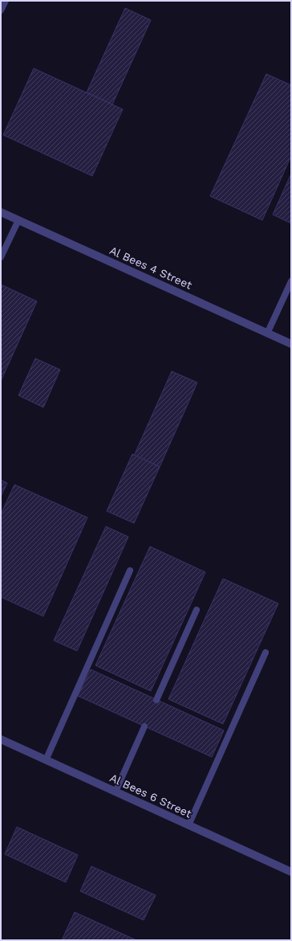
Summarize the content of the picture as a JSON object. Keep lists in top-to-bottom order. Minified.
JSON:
{"streets":{"street":["Al Bees 4 Street","Al Bees 6 Street"]}}
